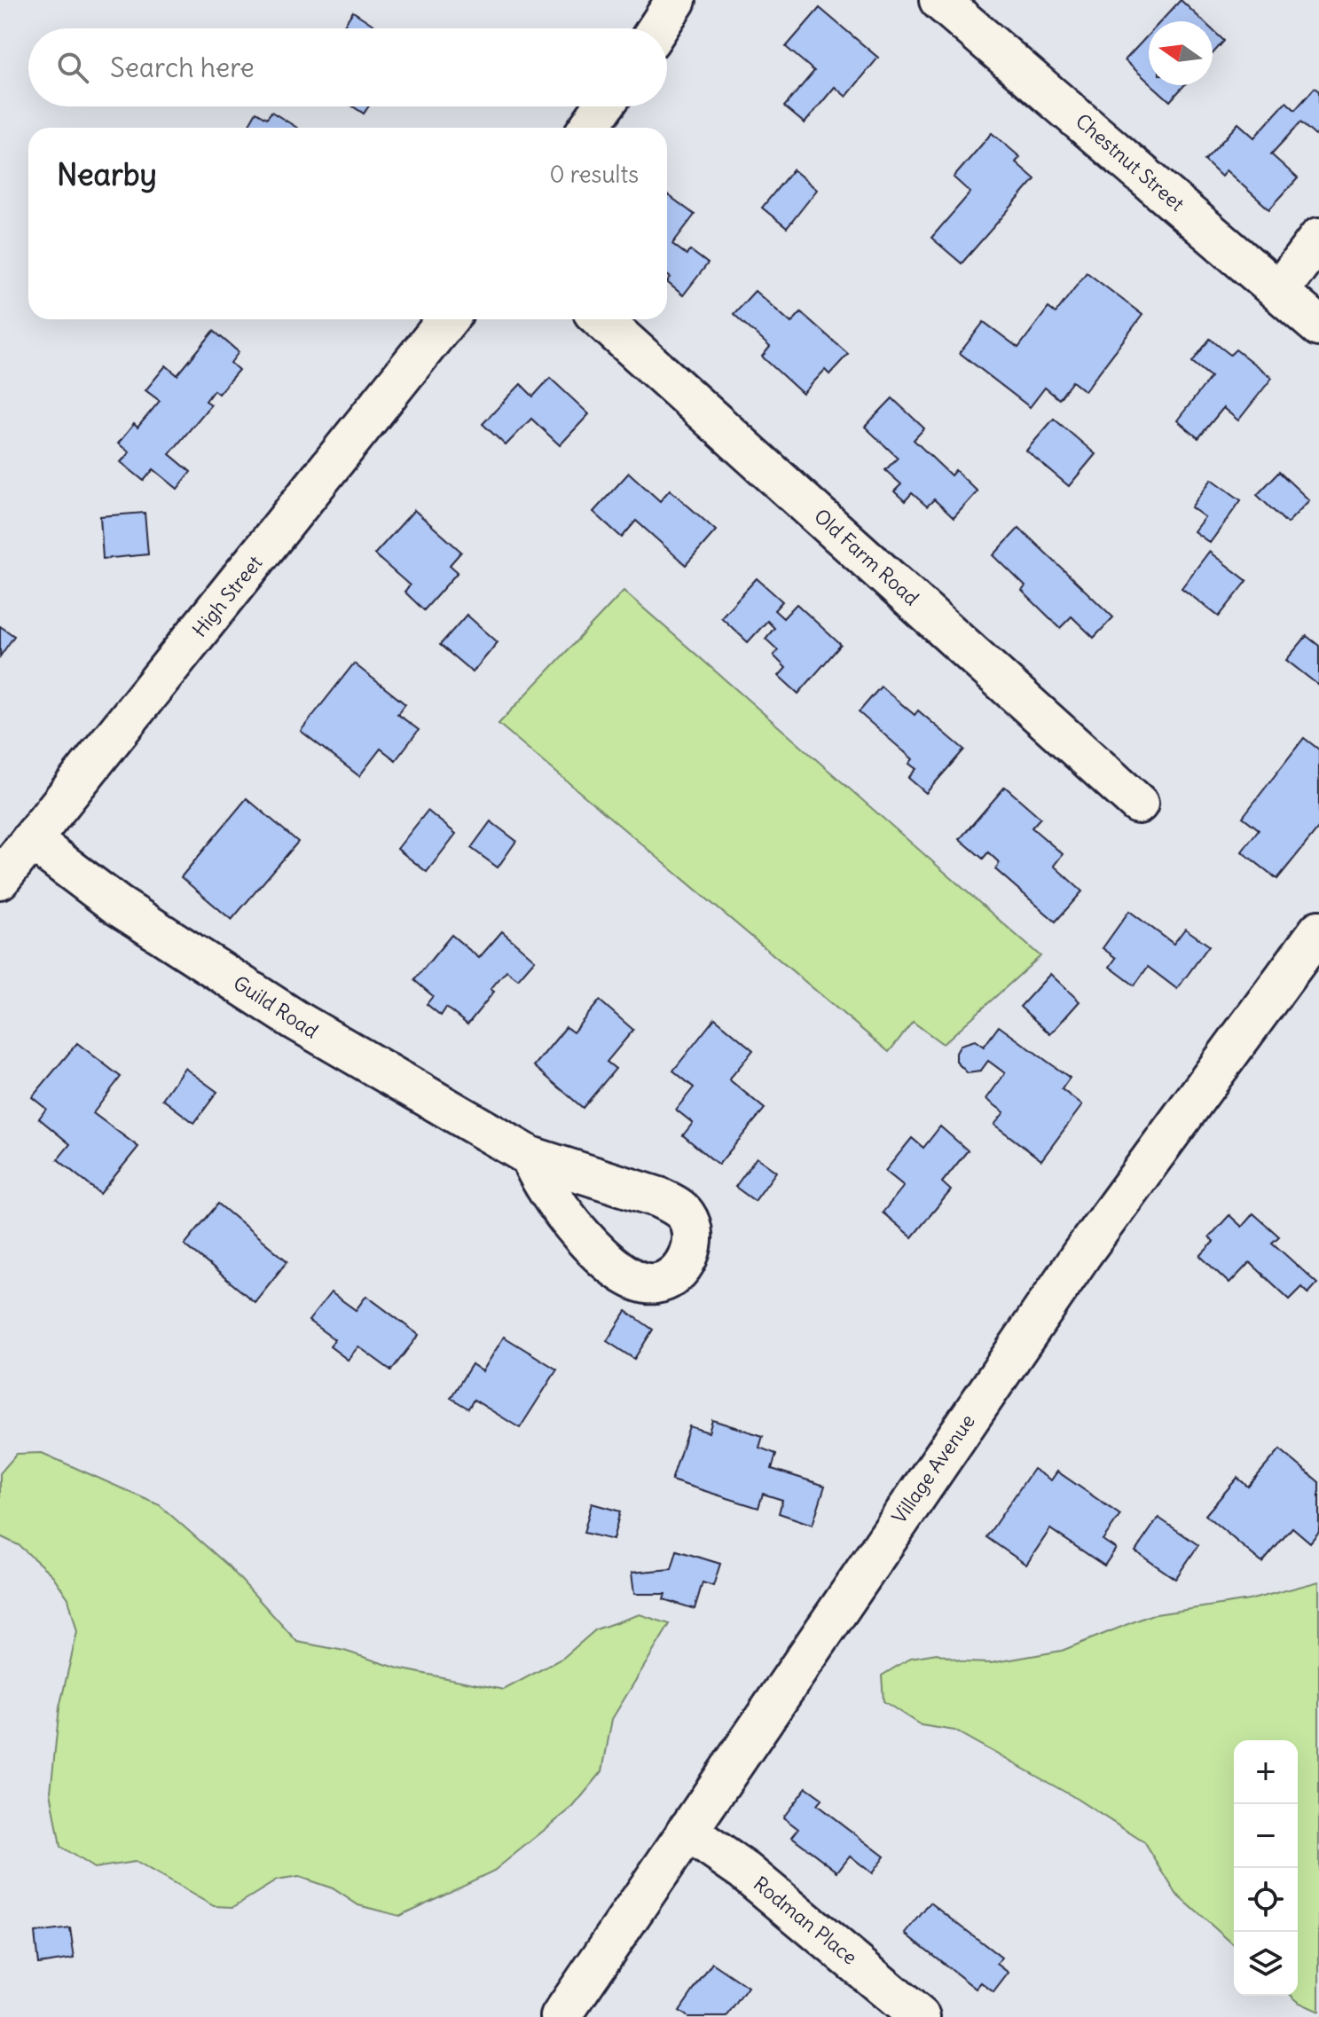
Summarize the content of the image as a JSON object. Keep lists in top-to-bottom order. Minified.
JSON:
{"streets":{"street":["Chestnut Street","Old Farm Road","High Street","Guild Road","Village Avenue","Rodman Place"]},"crossings":[["High Street","Guild Road"],["Village Avenue","Rodman Place"]],"north":"left","page":{"search":"Search here","heading":["Nearby","0 results"],"map_buttons":["+","−"]}}
